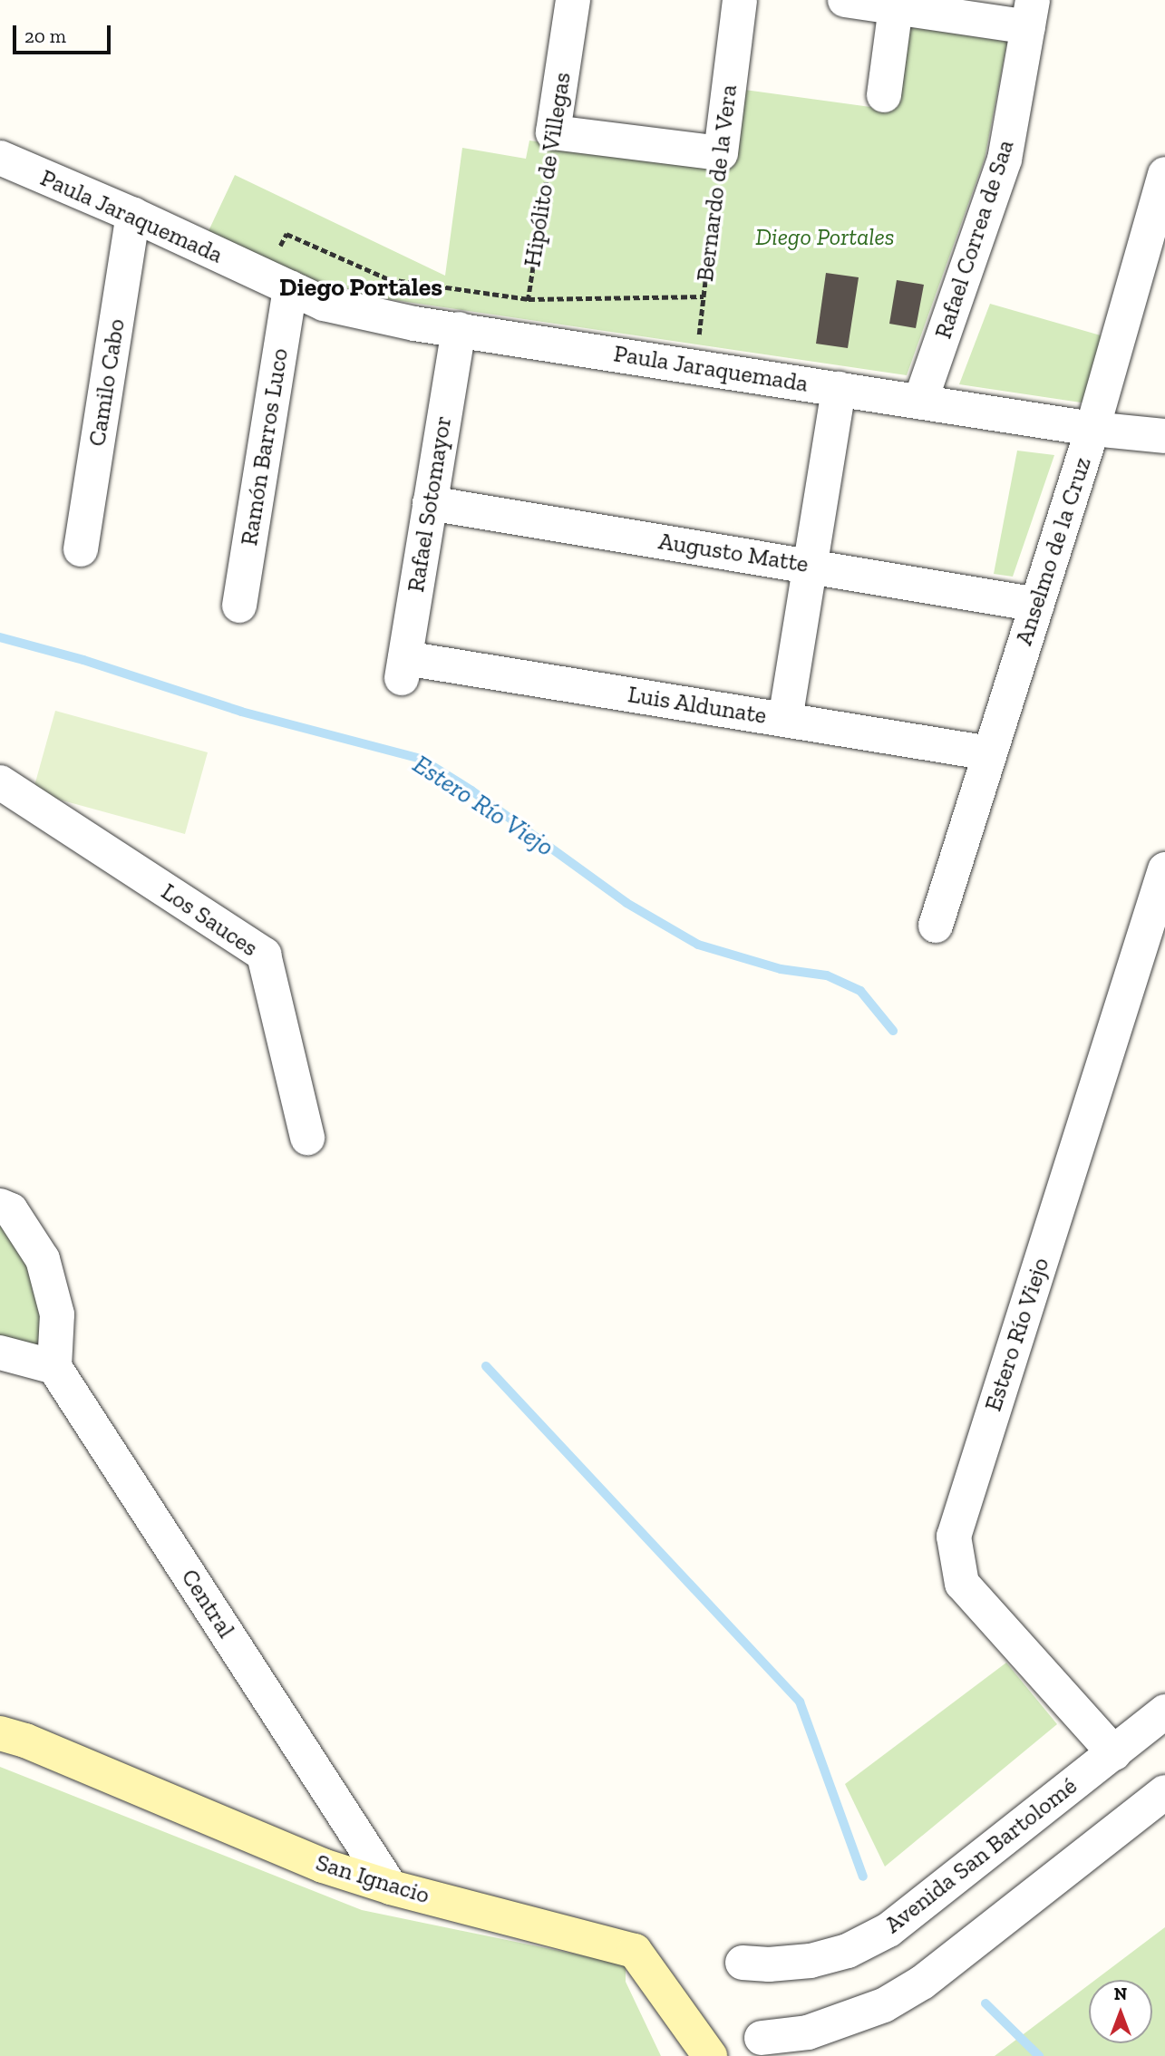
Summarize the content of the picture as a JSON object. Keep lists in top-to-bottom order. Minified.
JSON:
{"streets":{"street":["Hipólito de Villegas","Bernardo de la Vera","Paula Jaraquemada","Rafael Correa de Saa","Camilo Cabo","Ramón Barros Luco","Rafael Sotomayor","Anselmo de la Cruz","Augusto Matte","Luis Aldunate","Los Sauces","Estero Río Viejo","Central","Avenida San Bartolomé","San Ignacio"]},"crossings":[["Hipólito de Villegas","Paula Jaraquemada"],["Bernardo de la Vera","Paula Jaraquemada"],["Paula Jaraquemada","Rafael Correa de Saa"],["Paula Jaraquemada","Camilo Cabo"],["Paula Jaraquemada","Ramón Barros Luco"],["Paula Jaraquemada","Rafael Sotomayor"],["Paula Jaraquemada","Anselmo de la Cruz"],["Rafael Sotomayor","Augusto Matte"],["Rafael Sotomayor","Luis Aldunate"],["Anselmo de la Cruz","Augusto Matte"],["Anselmo de la Cruz","Luis Aldunate"],["Estero Río Viejo","Avenida San Bartolomé"],["Central","San Ignacio"]],"districts":["Diego Portales"],"water":["Estero Río Viejo"],"parks":["Diego Portales"],"scale_bar":"20 m","north":"top"}
